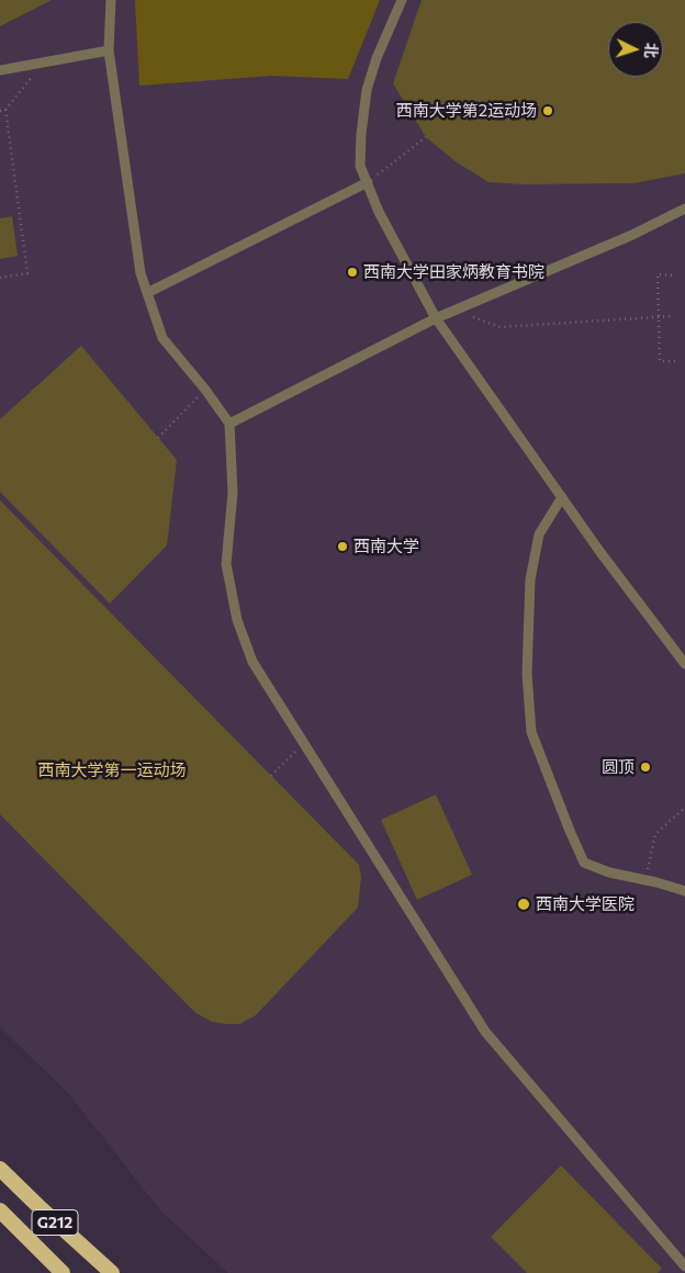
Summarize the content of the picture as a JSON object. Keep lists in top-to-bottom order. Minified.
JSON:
{"streets":{"highway":["G212"]},"parks":["西南大学第一运动场"],"places":["西南大学第2运动场","西南大学田家炳教育书院","西南大学","圆顶","西南大学医院"],"north":"right"}
